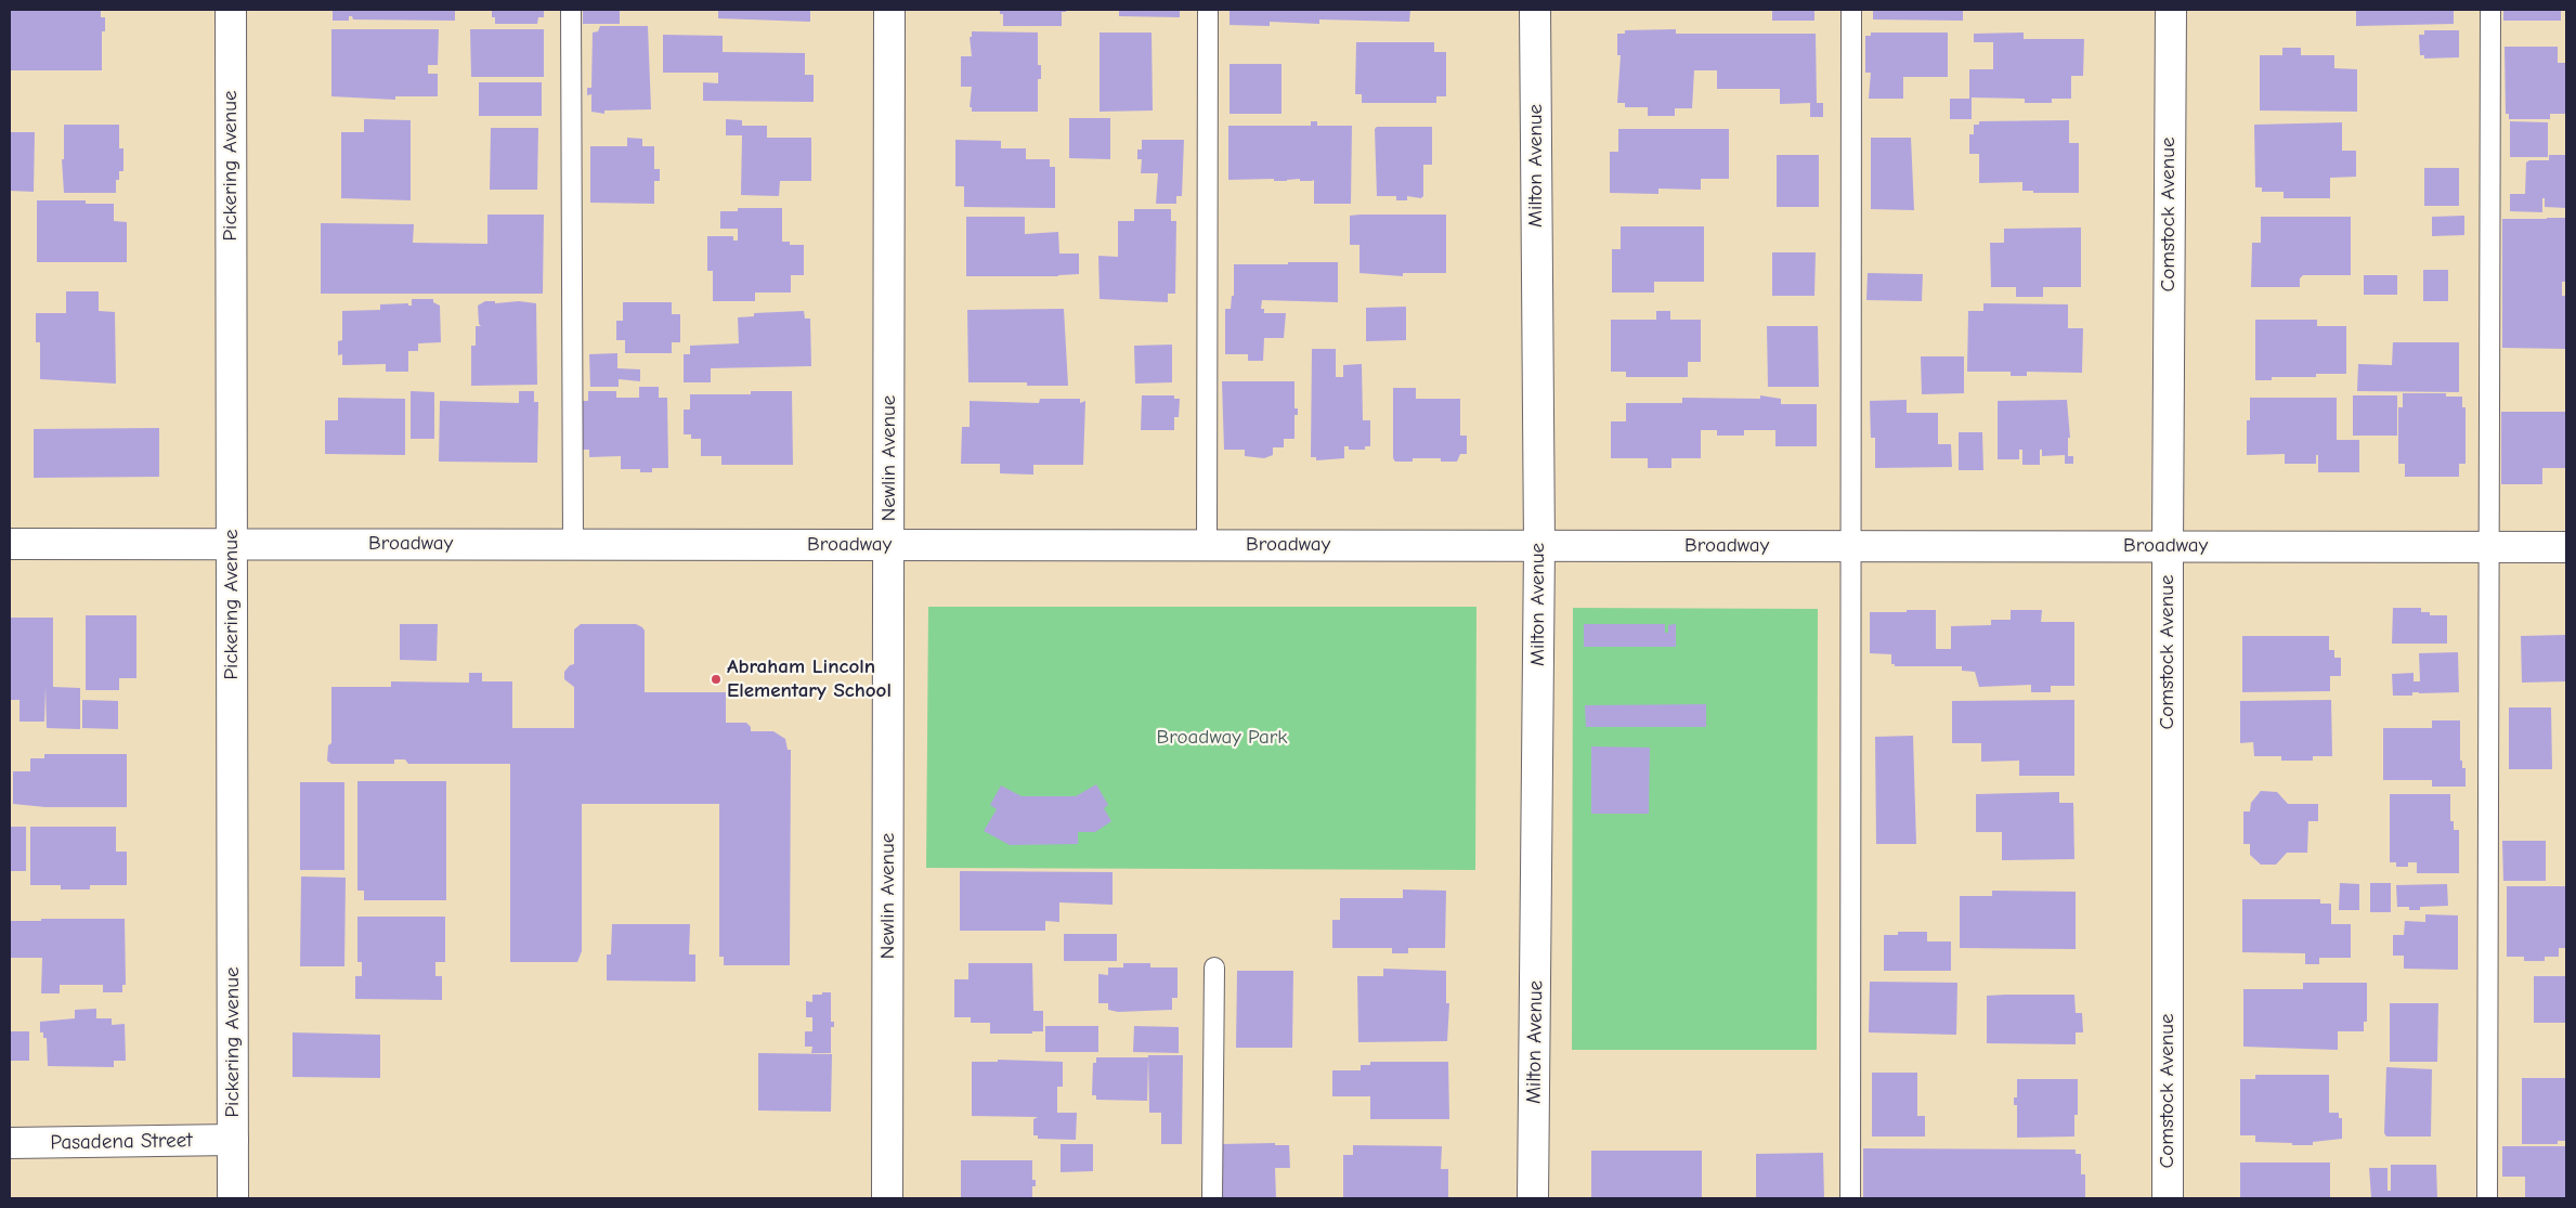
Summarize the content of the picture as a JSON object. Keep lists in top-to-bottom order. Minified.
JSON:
{"streets":{"street":["Pickering Avenue","Milton Avenue","Comstock Avenue","Newlin Avenue","Broadway","Pasadena Street"]},"crossings":[["Pickering Avenue","Broadway"],["Pickering Avenue","Pasadena Street"],["Milton Avenue","Broadway"],["Comstock Avenue","Broadway"],["Newlin Avenue","Broadway"]],"parks":["Broadway Park"],"places":["Abraham Lincoln Elementary School"]}
